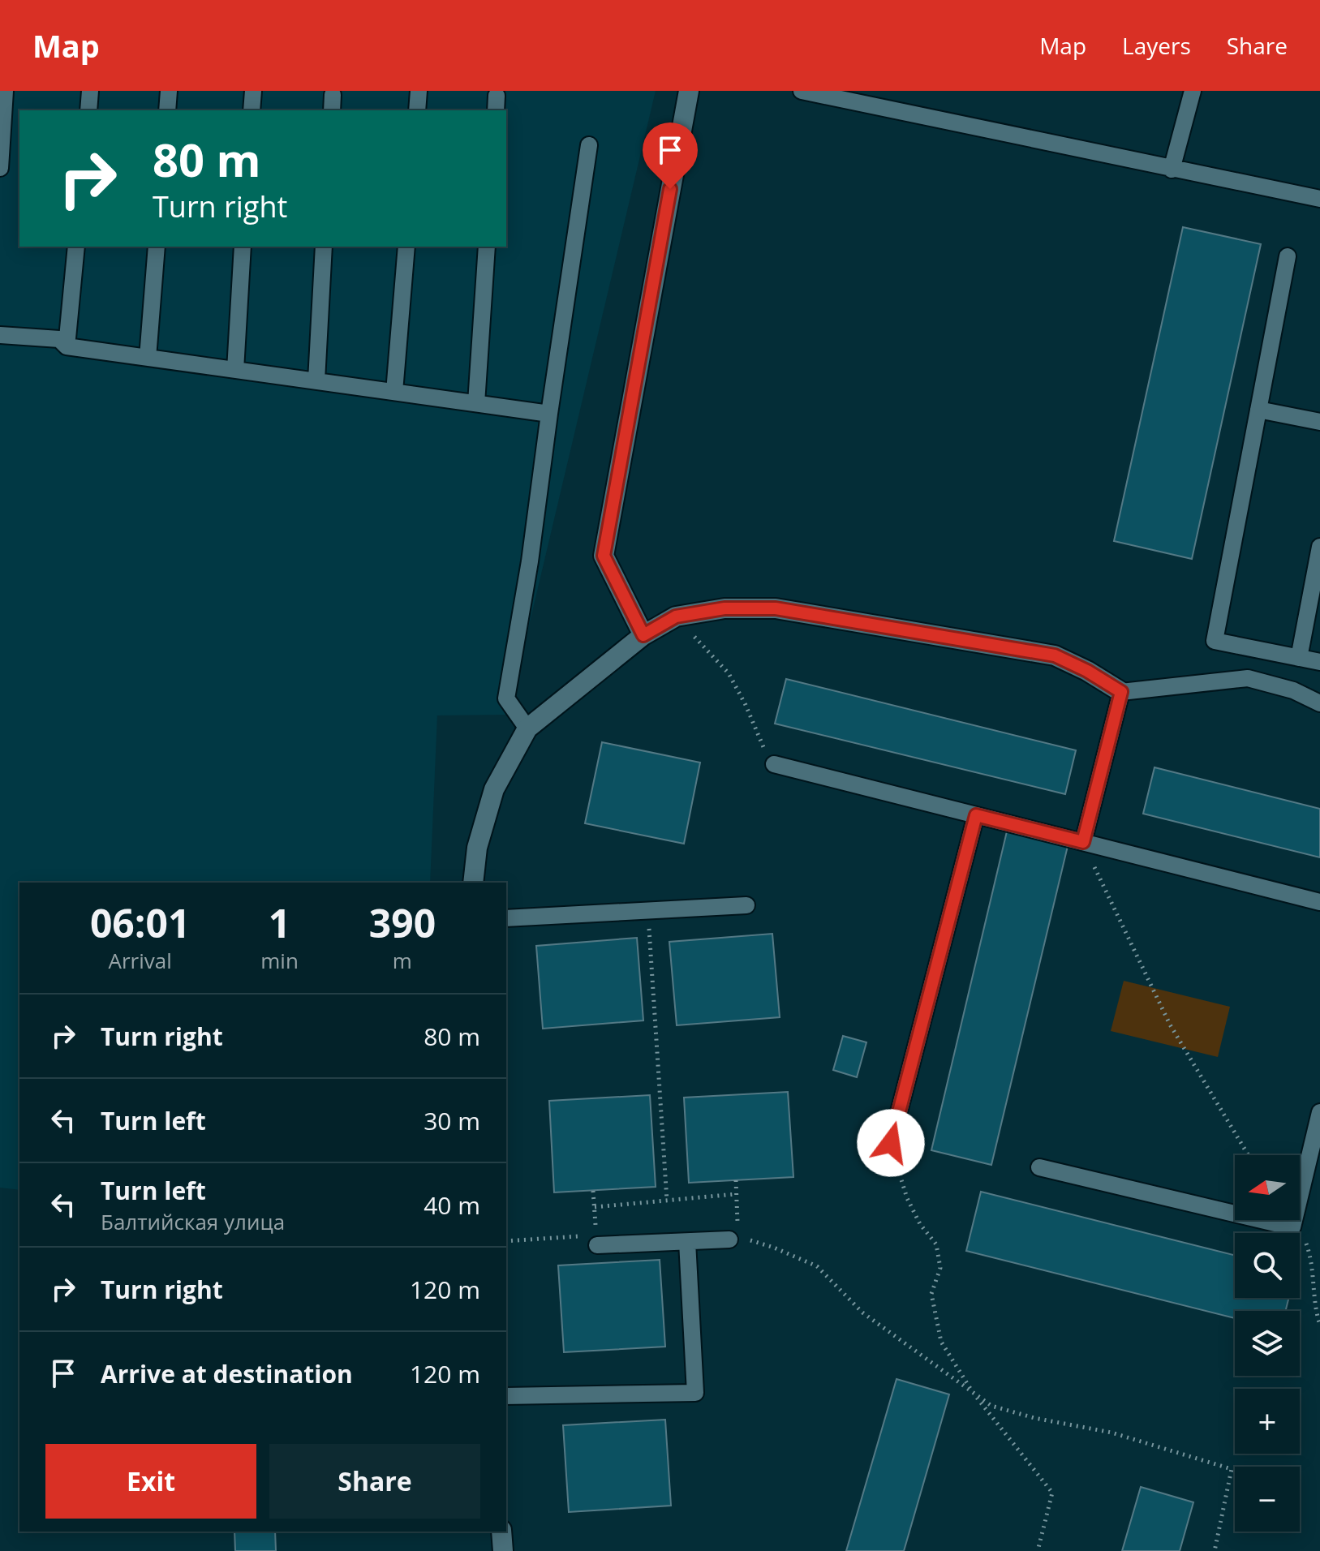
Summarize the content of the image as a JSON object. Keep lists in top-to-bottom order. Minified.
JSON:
{"north":"left","page":{"header":"Map","nav":["Map","Layers","Share"],"turn":["80 m","Turn right"],"eta":["06:01","Arrival","1","min","390","m"],"list":[{"name":"Turn right","value":"80 m"},{"name":"Turn left","value":"30 m"},{"name":"Turn left","note":"Балтийская улица","value":"40 m"},{"name":"Turn right","value":"120 m"},{"name":"Arrive at destination","value":"120 m"}],"map_buttons":["+","−"],"buttons":["Exit","Share"]}}
